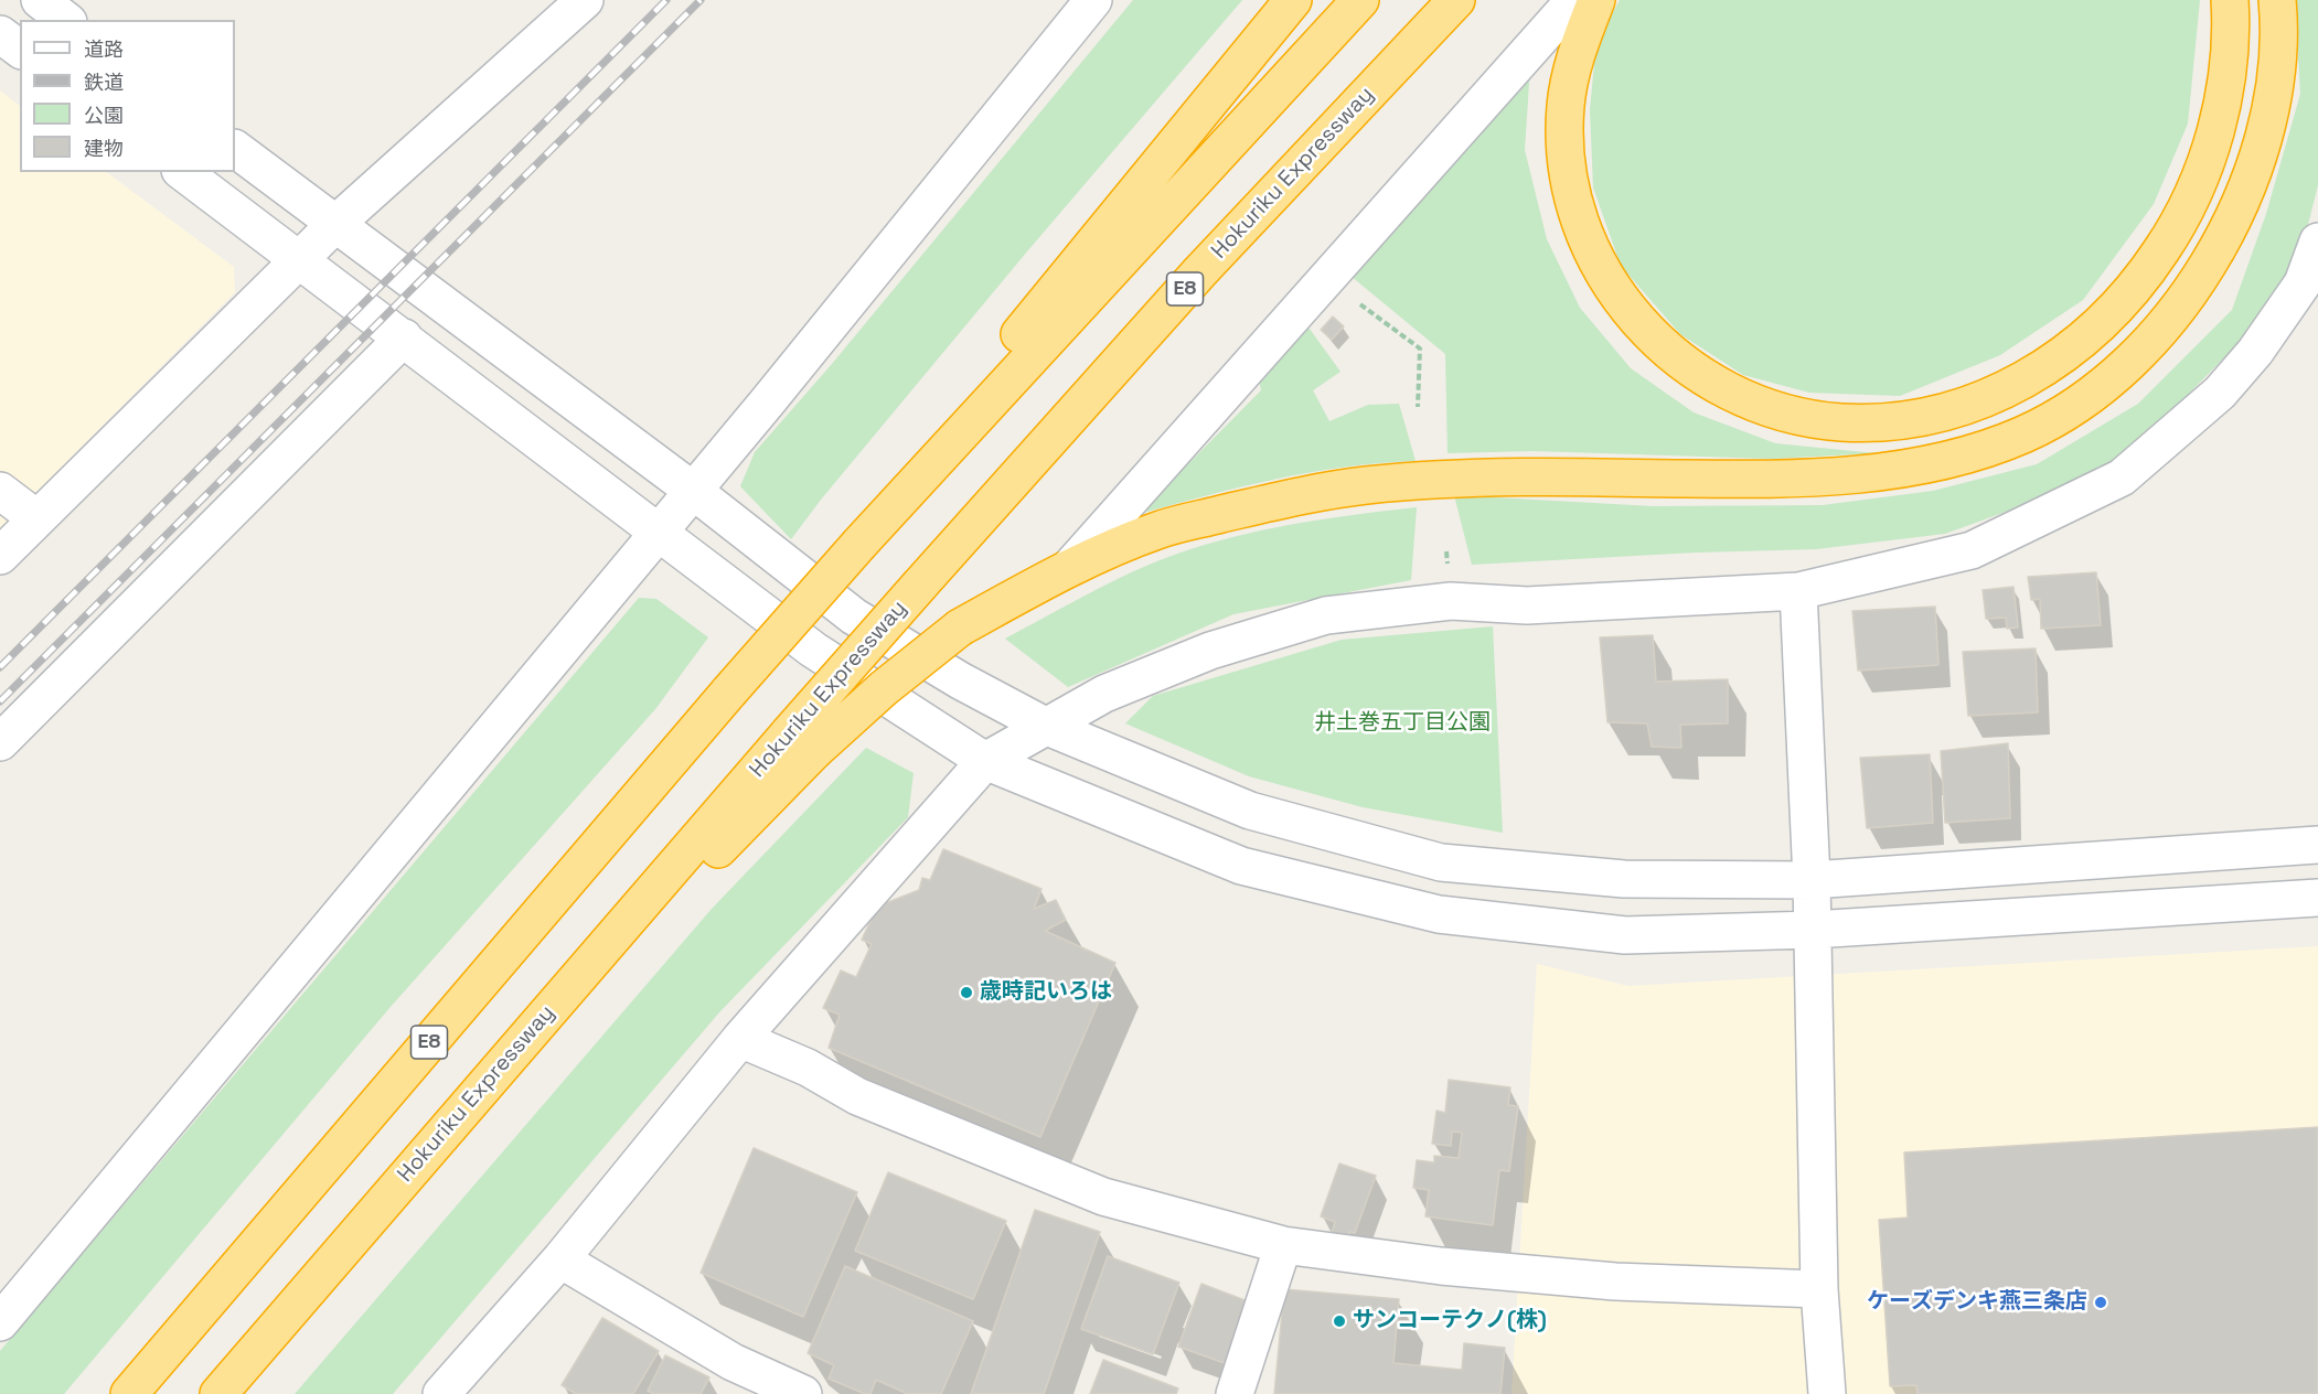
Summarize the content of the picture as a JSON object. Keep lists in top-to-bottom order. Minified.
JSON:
{"streets":{"highway":["Hokuriku Expressway","E8"]},"parks":["井土巻五丁目公園"],"places":["歳時記いろは","ケーズデンキ燕三条店","サンコーテクノ(株)"],"legend":["道路","鉄道","公園","建物"]}
